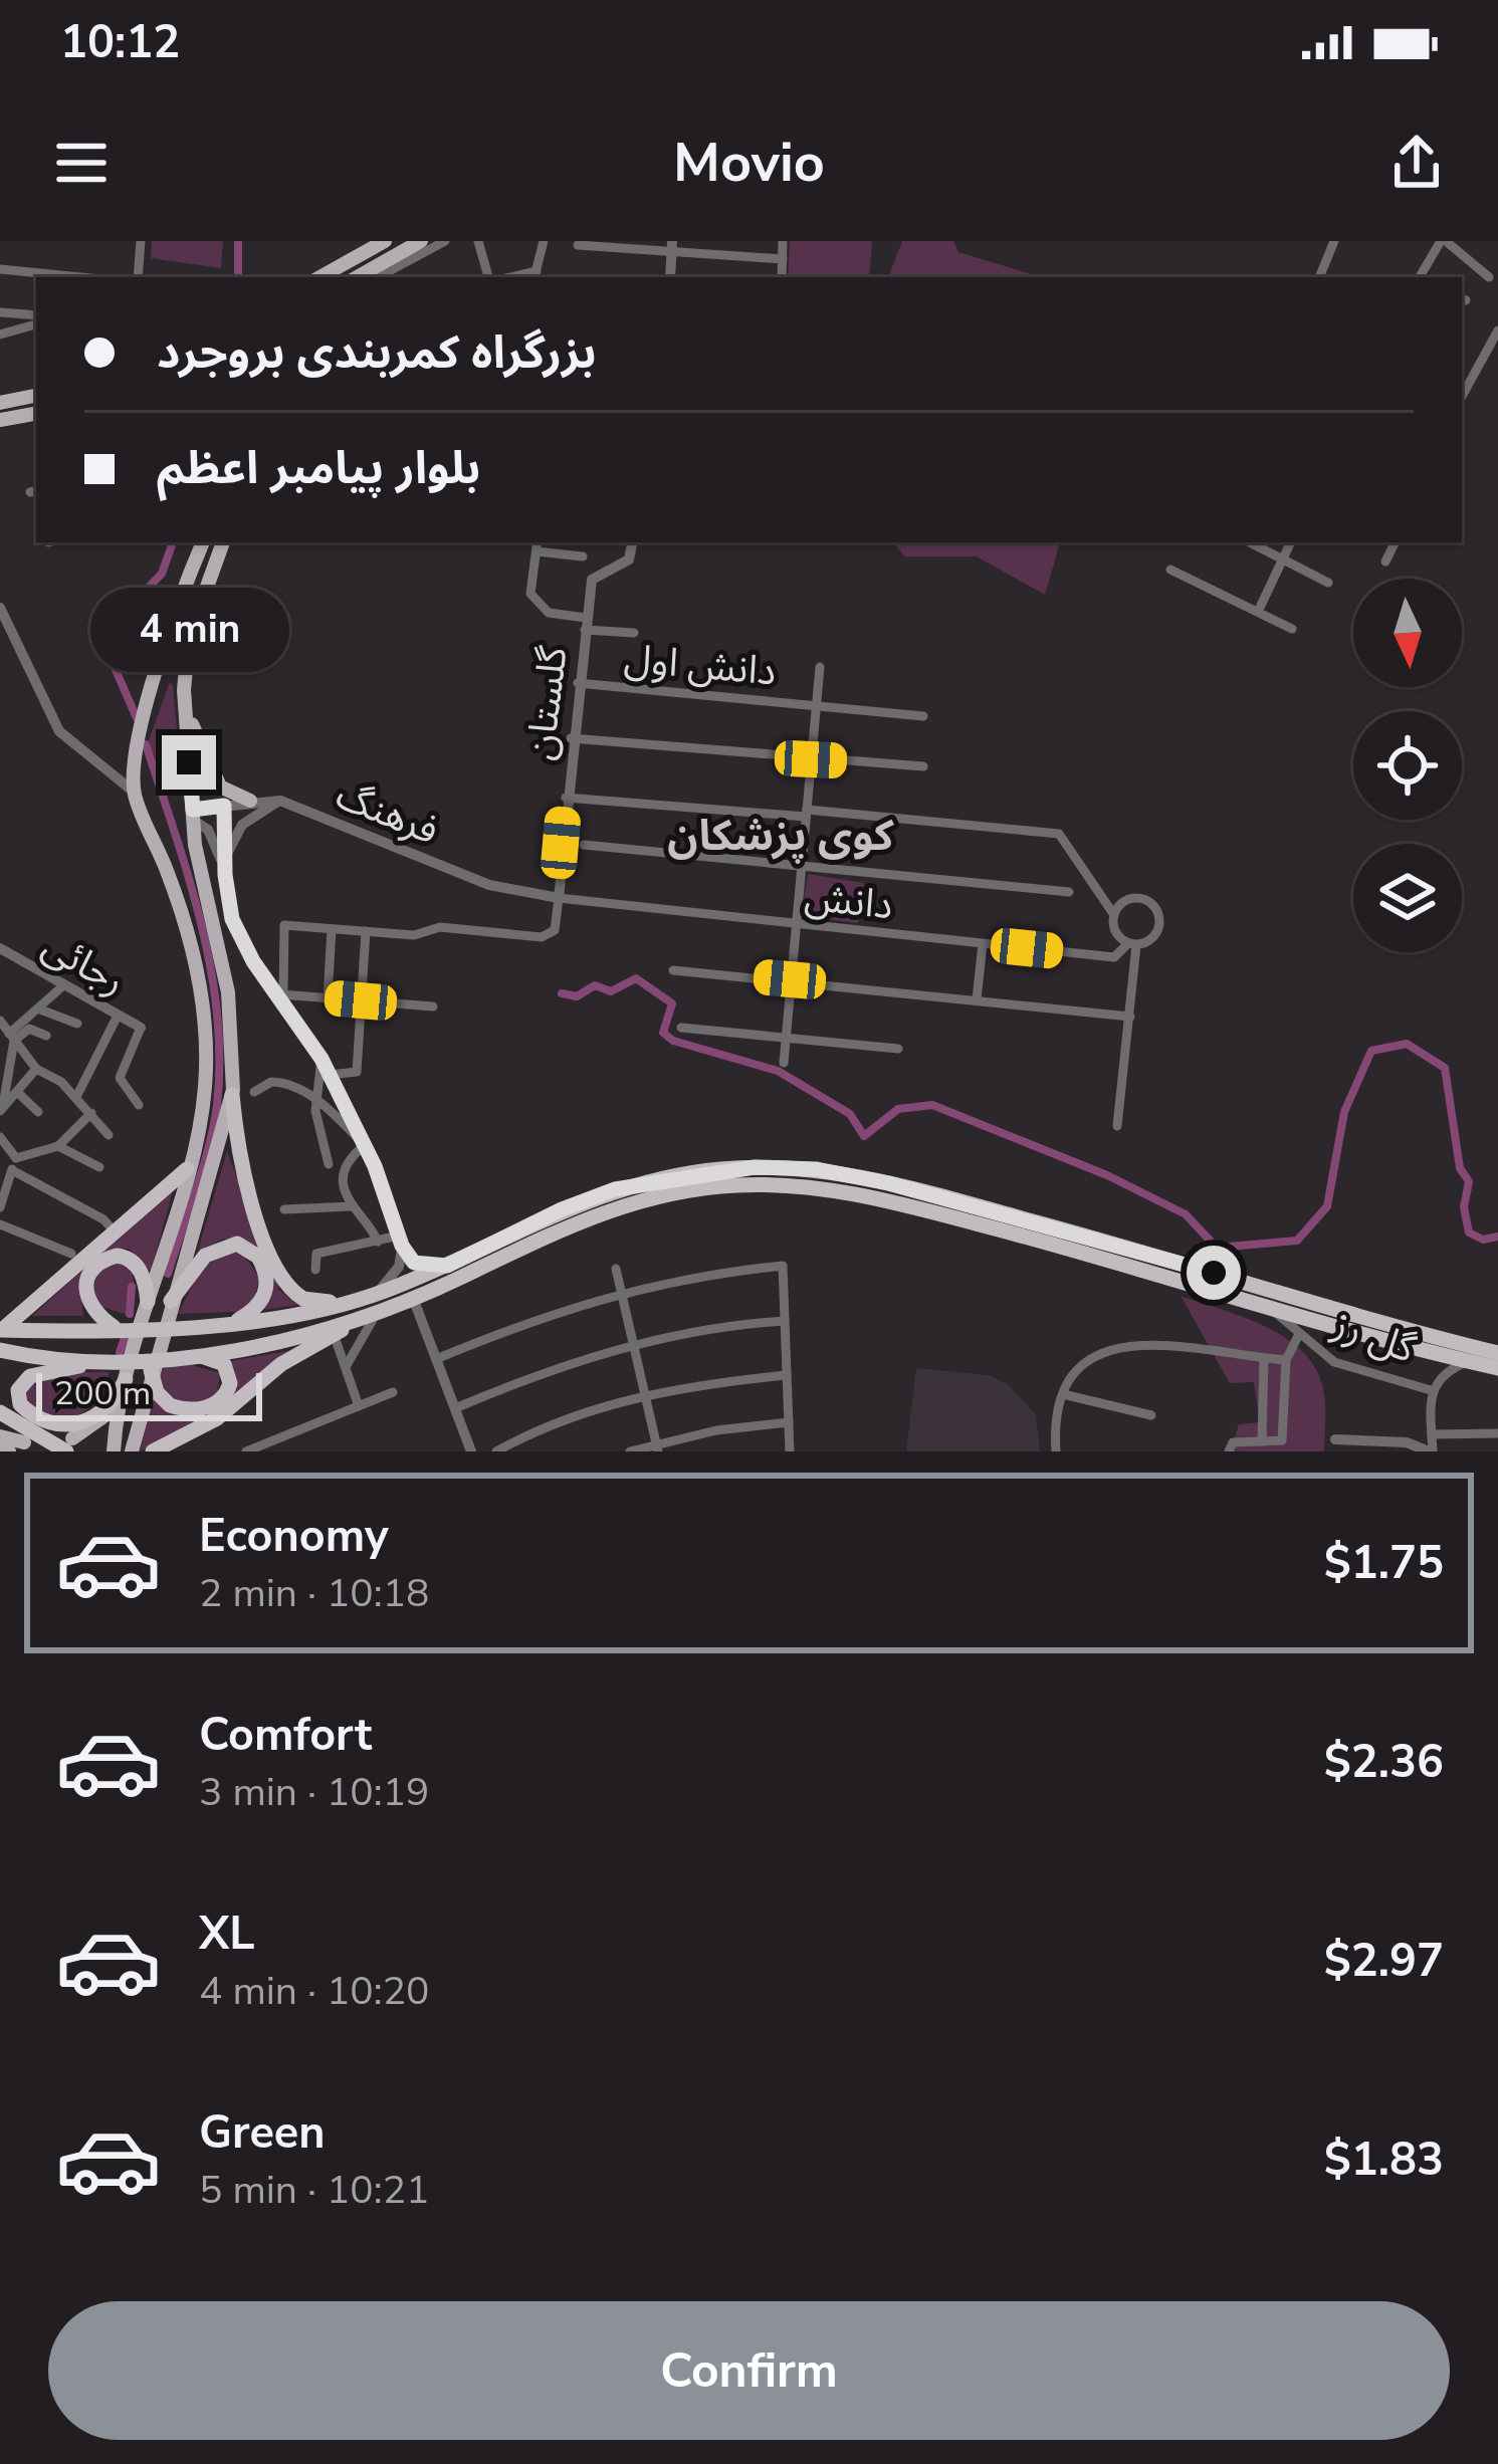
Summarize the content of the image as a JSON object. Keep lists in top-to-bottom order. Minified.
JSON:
{"streets":{"street":["دانش اول","گلستان","فرهنگ","دانش","رجائی","گل رز"]},"crossings":[["دانش اول","گلستان"],["گلستان","فرهنگ"],["گلستان","دانش"],["فرهنگ","دانش"]],"districts":["کوی پزشکان"],"scale_bar":"200 m","north":"bottom","page":{"status":"10:12","header":"Movio","banner":["بزرگراه کمربندی بروجرد","بلوار پیامبر اعظم"],"bubble":"4 min","scale":"200 m","list":[{"name":"Economy","note":"2 min · 10:18","value":"$1.75"},{"name":"Comfort","note":"3 min · 10:19","value":"$2.36"},{"name":"XL","note":"4 min · 10:20","value":"$2.97"},{"name":"Green","note":"5 min · 10:21","value":"$1.83"}],"buttons":"Confirm"}}
